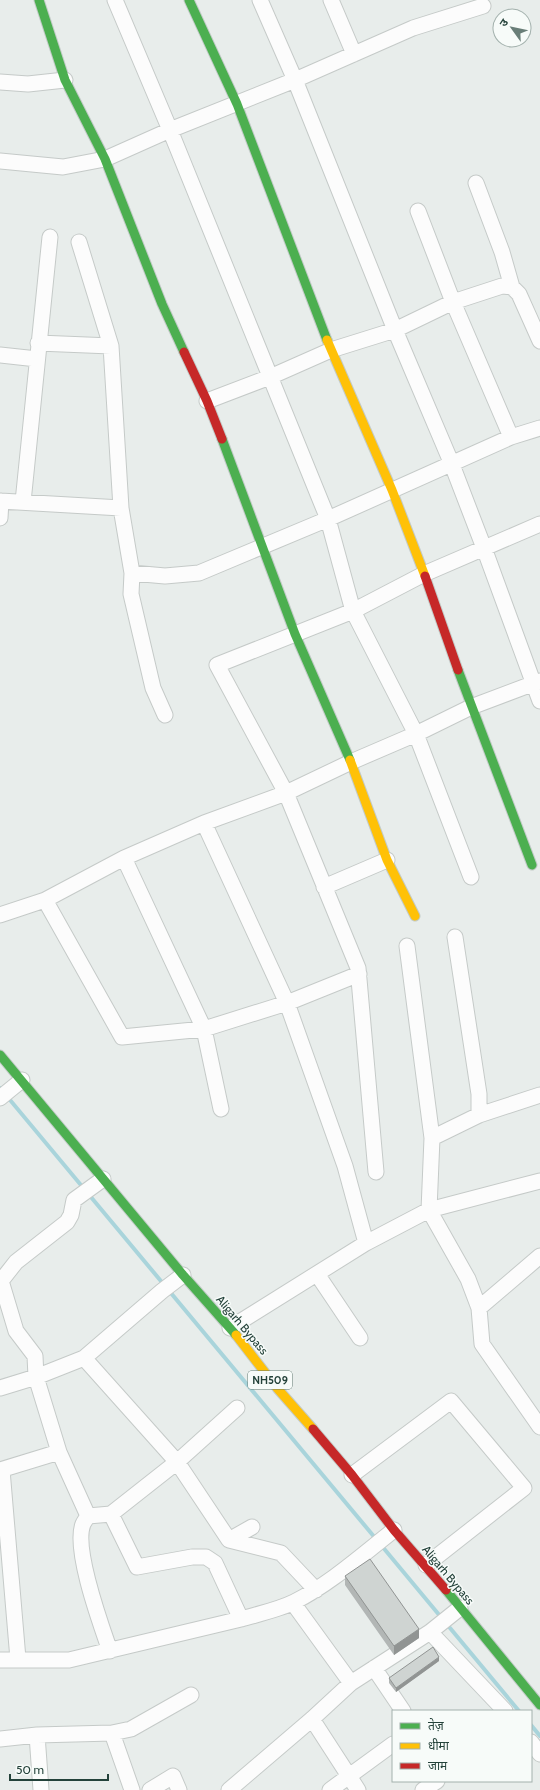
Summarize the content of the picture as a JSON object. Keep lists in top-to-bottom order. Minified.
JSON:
{"streets":{"main road":["Aligarh Bypass","NH509"]},"legend":["तेज़","धीमा","जाम"],"scale_bar":"50 m","north":"top left"}
